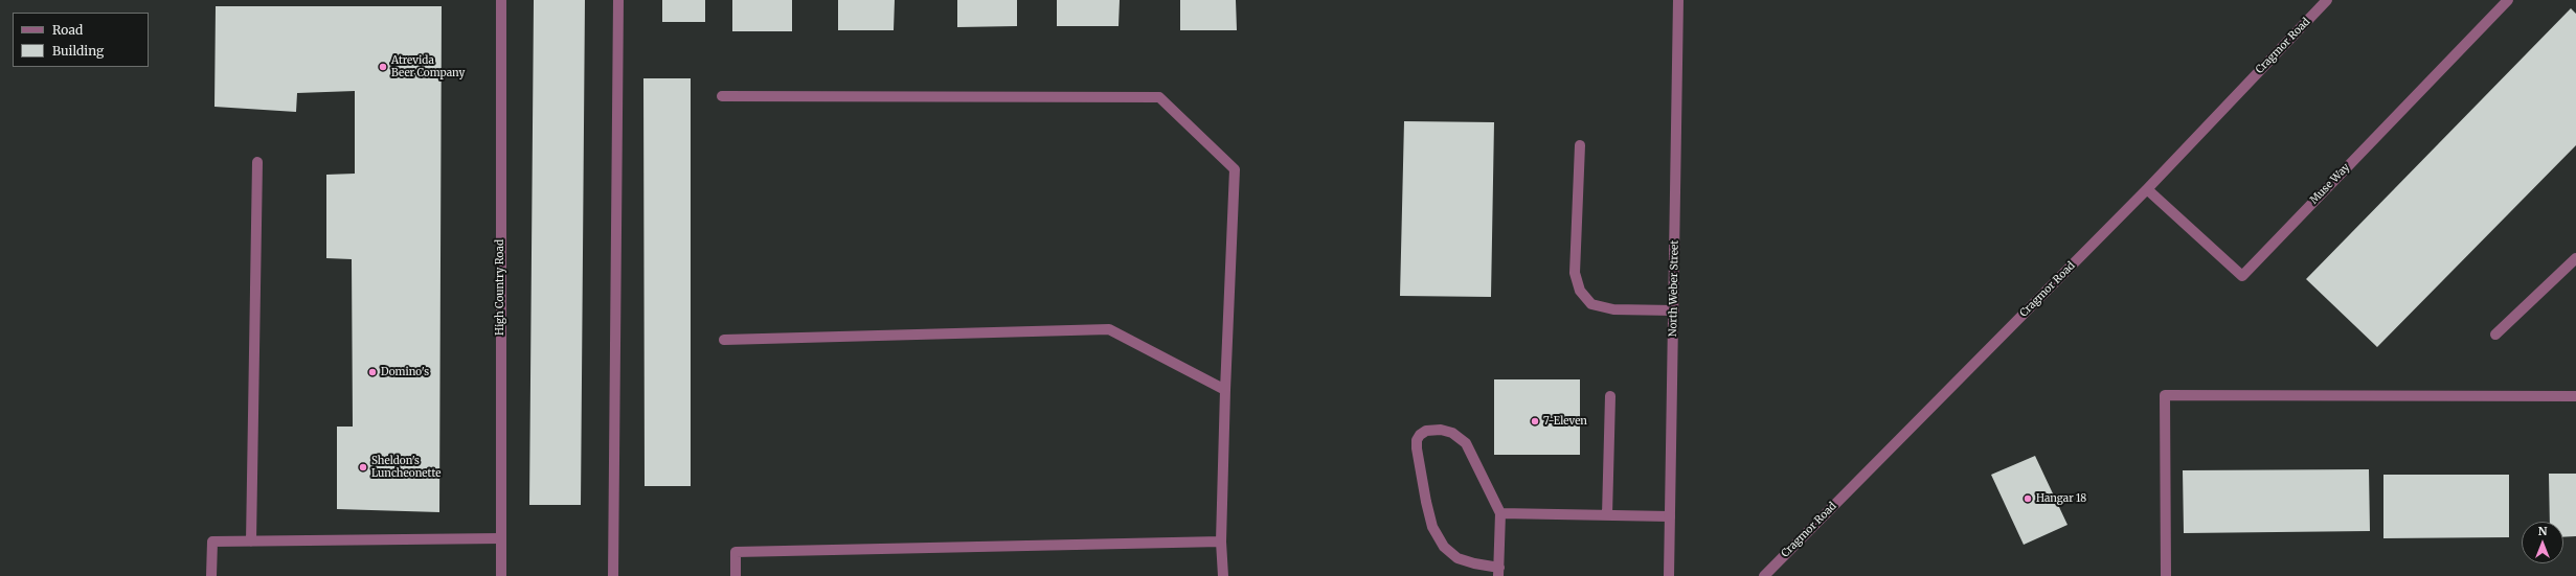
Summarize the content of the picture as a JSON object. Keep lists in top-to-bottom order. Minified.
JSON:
{"streets":{"street":["Cragmor Road","Muse Way","High Country Road","North Weber Street"]},"crossings":[["Cragmor Road","Muse Way"]],"places":["Atrevida Beer Company","Domino's","7-Eleven","Sheldon's Luncheonette","Hangar 18"],"legend":["Road","Building"],"north":"top"}
